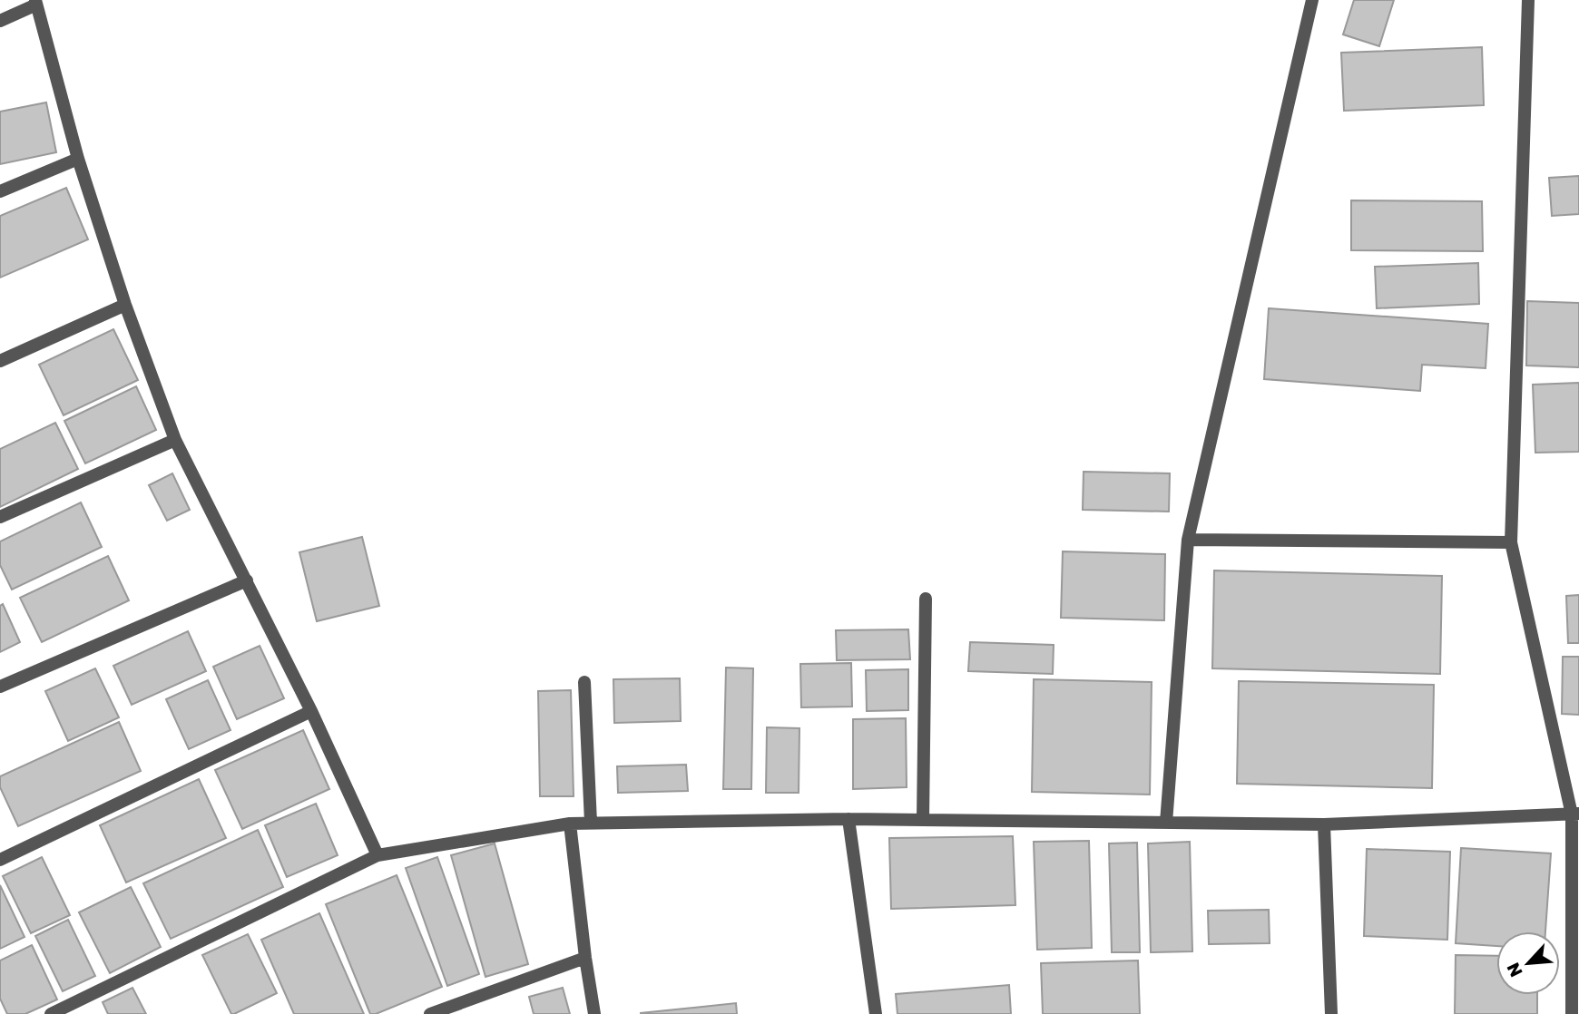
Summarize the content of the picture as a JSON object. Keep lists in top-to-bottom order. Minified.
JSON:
{"north":"bottom left"}
